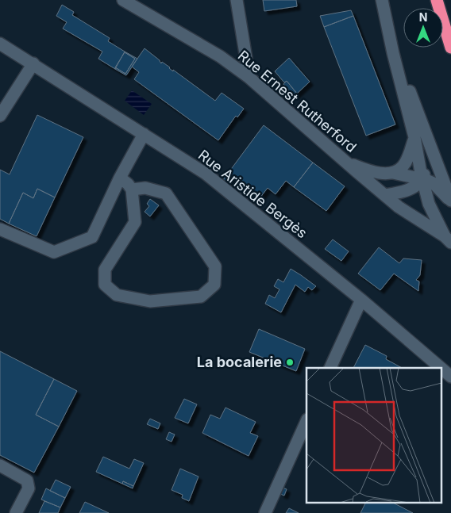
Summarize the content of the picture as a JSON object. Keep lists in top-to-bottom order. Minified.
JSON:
{"streets":{"street":["Rue Ernest Rutherford","Rue Aristide Bergès"]},"places":["La bocalerie"],"north":"top"}
